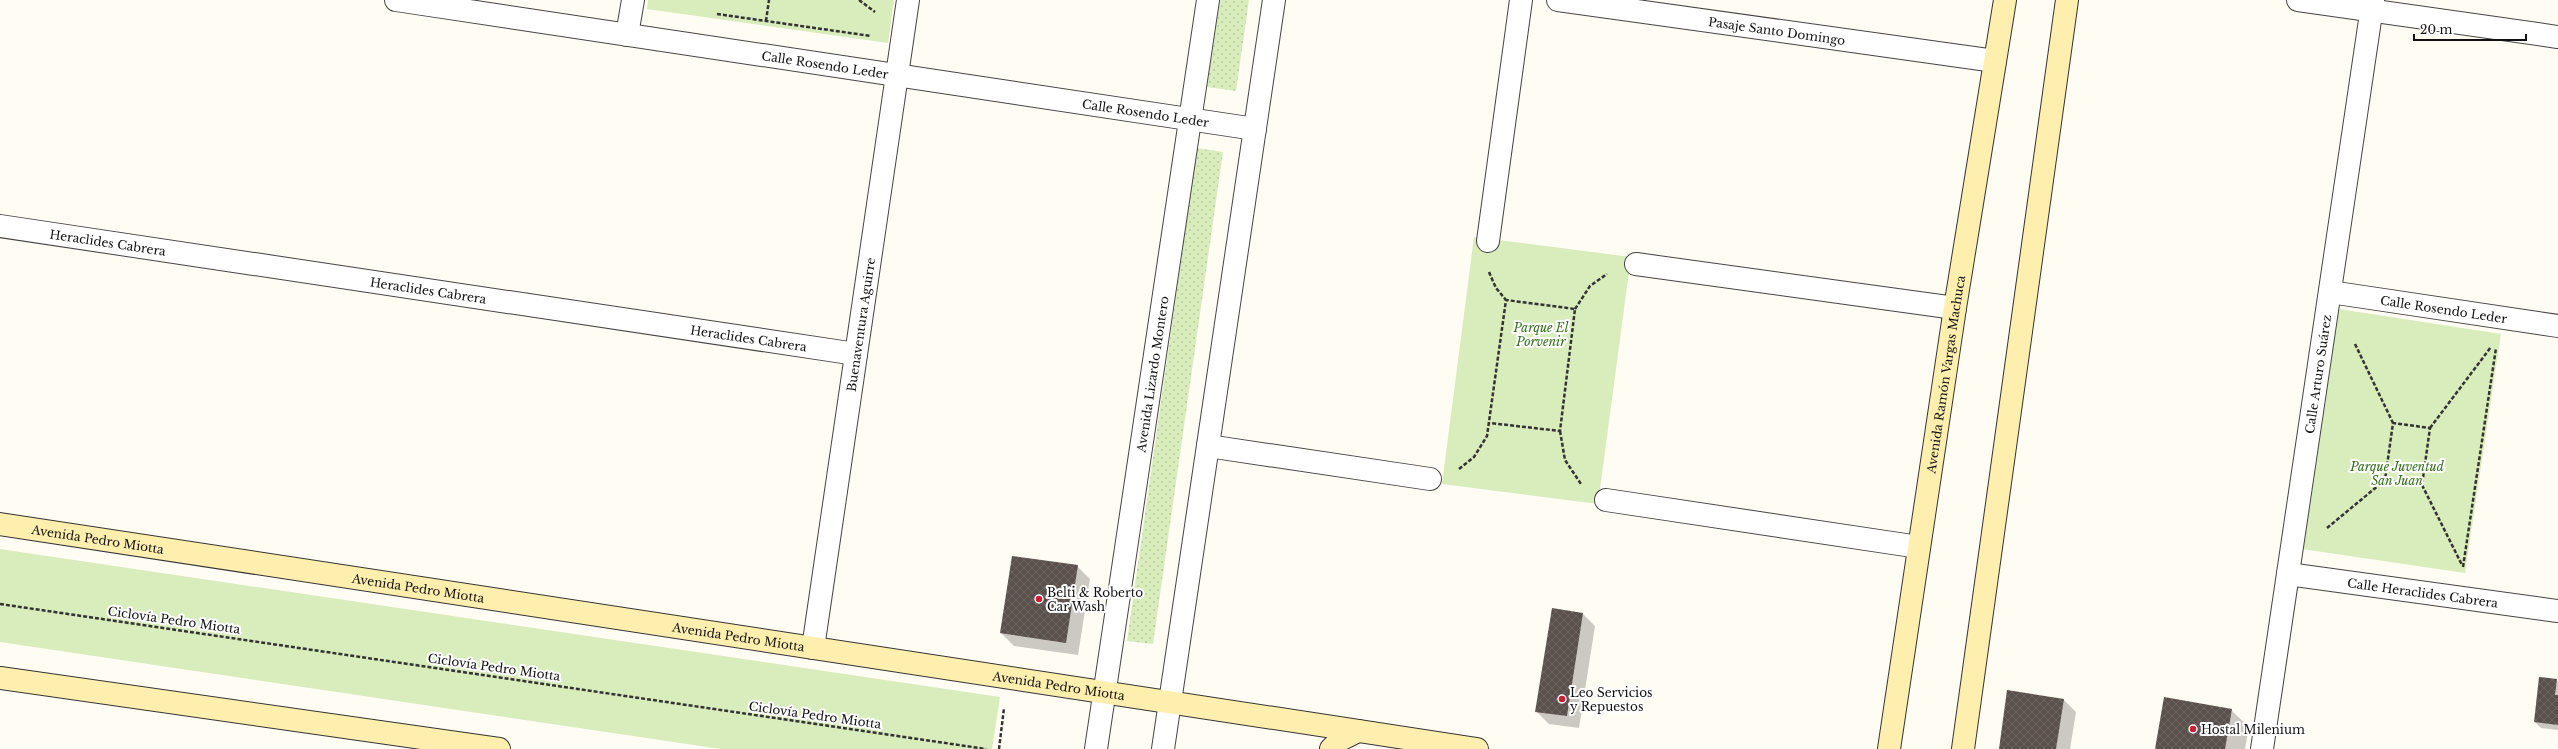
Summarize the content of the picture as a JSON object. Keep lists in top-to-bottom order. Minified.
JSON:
{"streets":{"main road":["Avenida Ramón Vargas Machuca","Avenida Pedro Miotta"],"street":["Pasaje Santo Domingo","Calle Rosendo Leder","Heraclides Cabrera","Buenaventura Aguirre","Avenida Lizardo Montero","Calle Arturo Suárez","Calle Heraclides Cabrera"],"path":["Ciclovía Pedro Miotta"]},"crossings":[["Pasaje Santo Domingo","Avenida Ramón Vargas Machuca"],["Calle Rosendo Leder","Buenaventura Aguirre"],["Calle Rosendo Leder","Avenida Lizardo Montero"],["Calle Rosendo Leder","Calle Arturo Suárez"],["Heraclides Cabrera","Buenaventura Aguirre"],["Buenaventura Aguirre","Avenida Pedro Miotta"],["Avenida Lizardo Montero","Avenida Pedro Miotta"],["Calle Arturo Suárez","Calle Heraclides Cabrera"]],"parks":["Parque El Porvenir","Parque Juventud San Juan"],"places":["Belti & Roberto Car Wash","Leo Servicios y Repuestos","Hostal Milenium"],"scale_bar":"20 m"}
